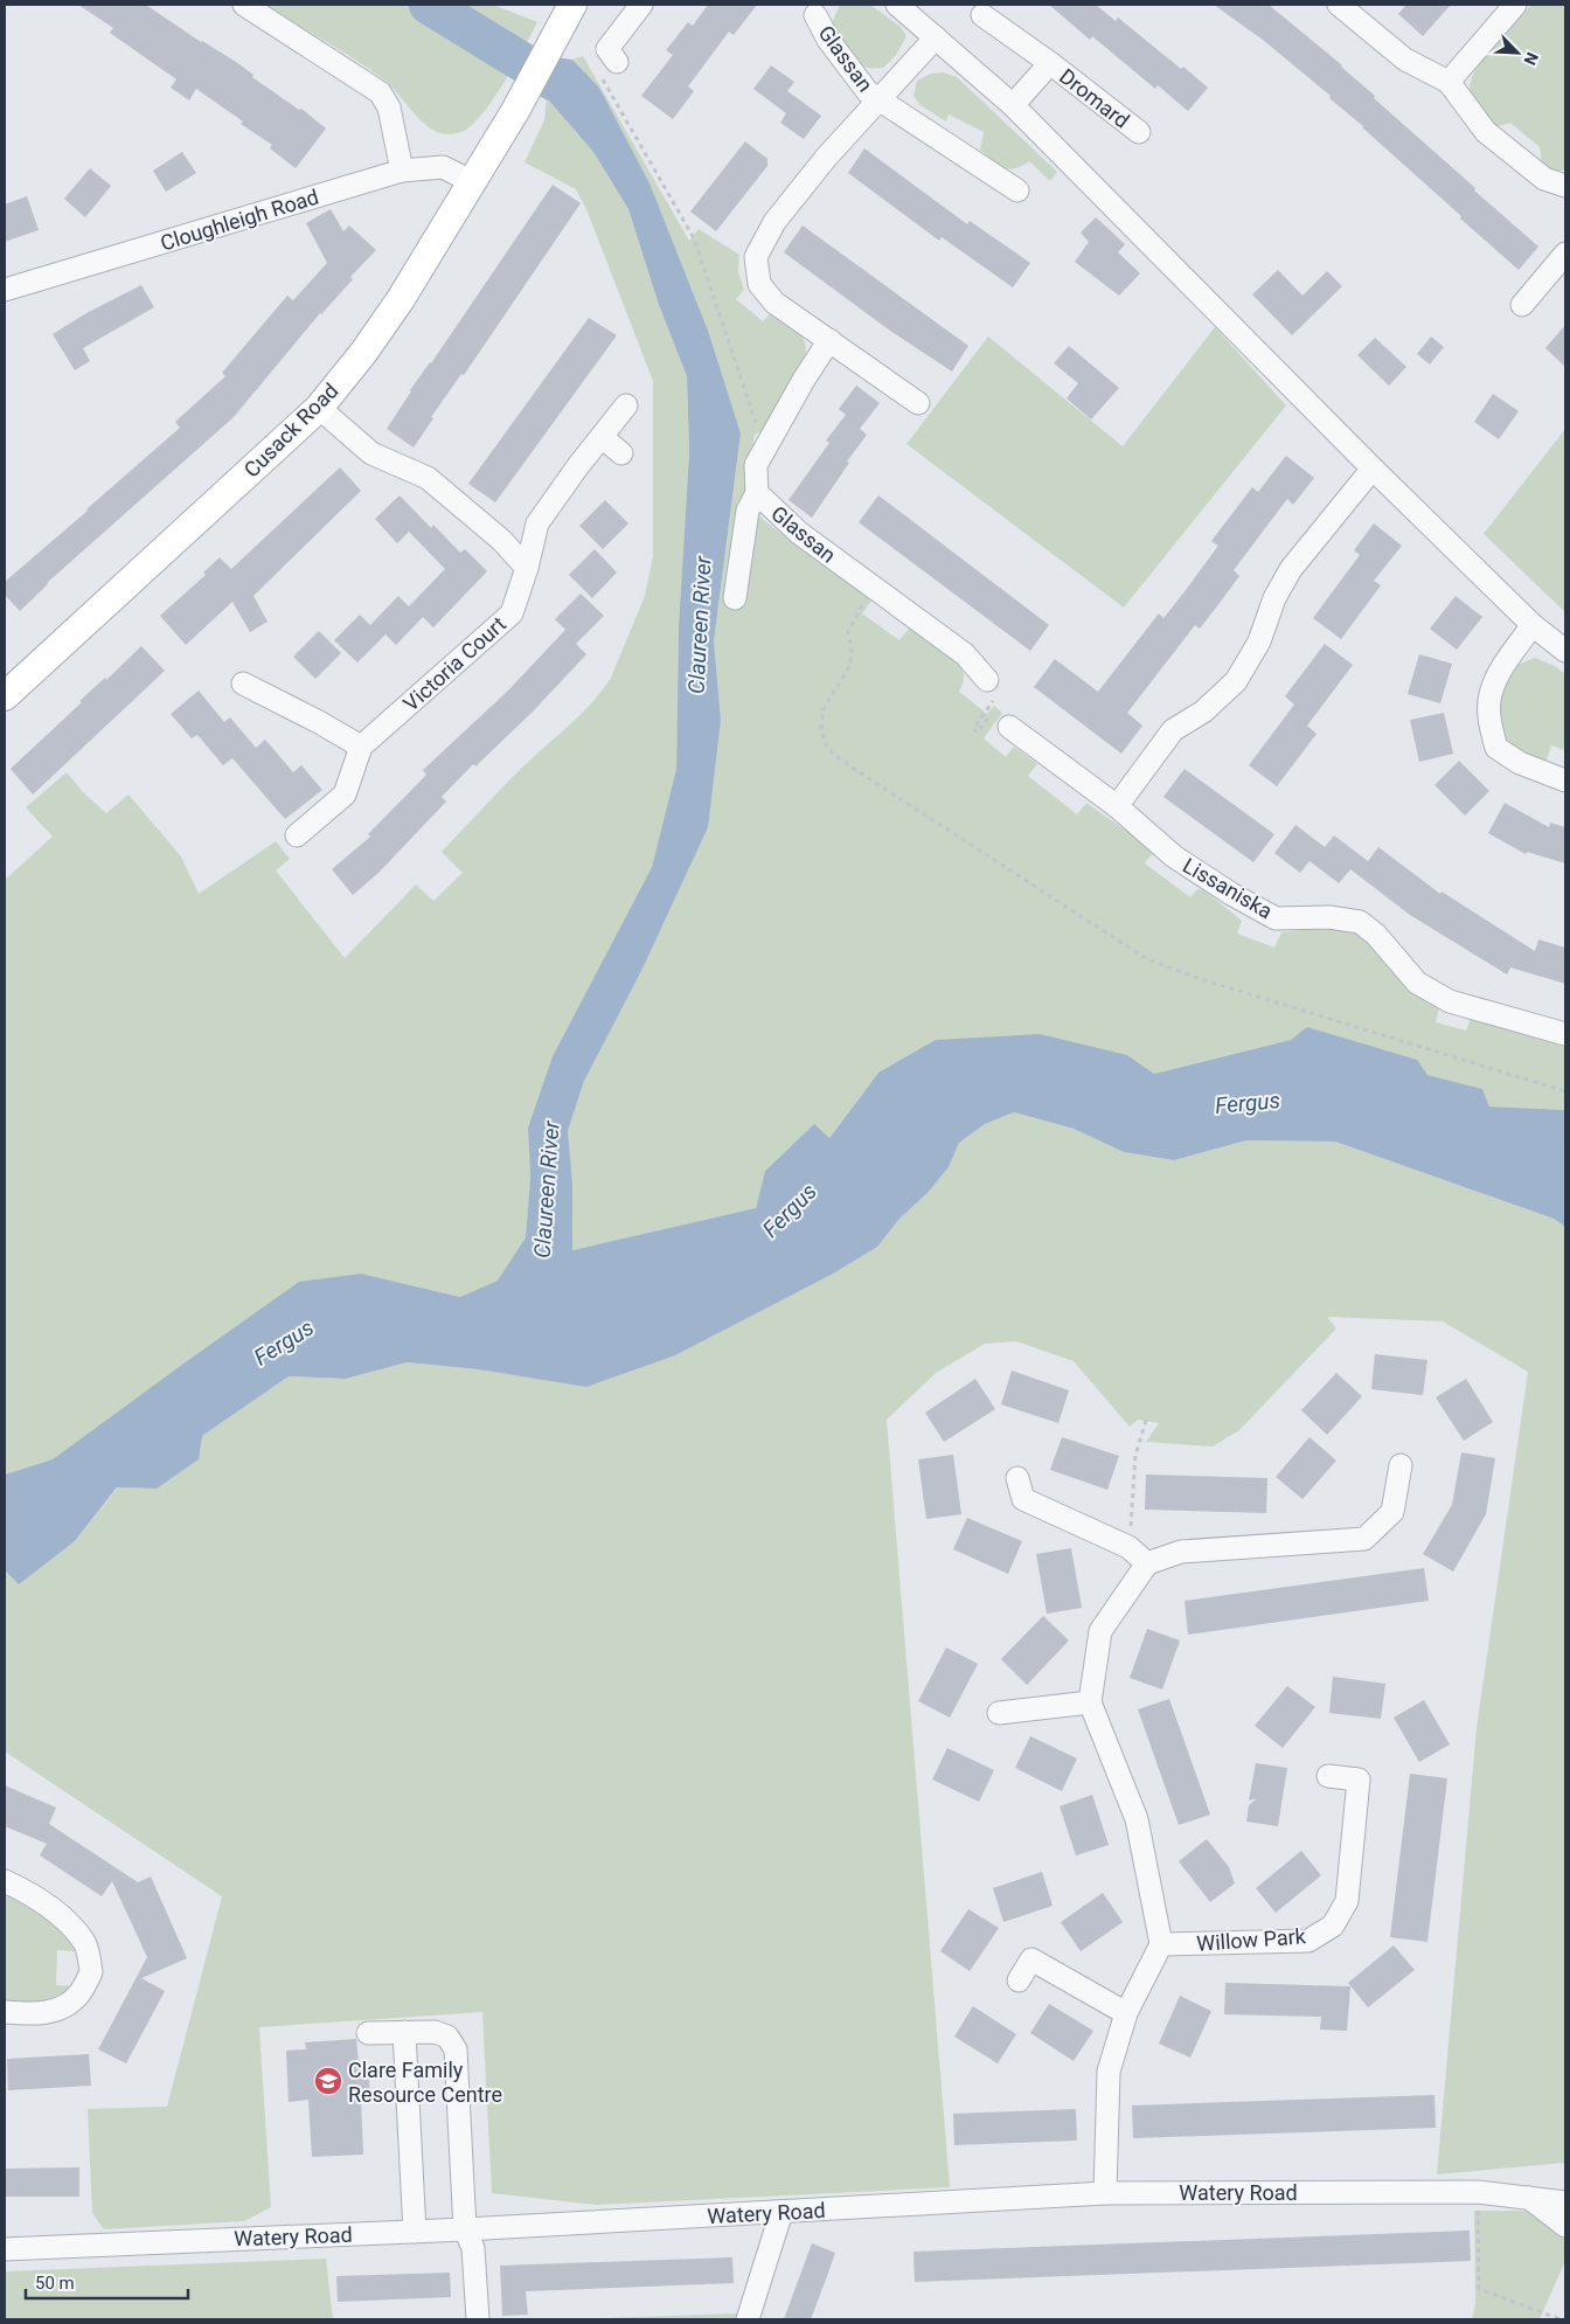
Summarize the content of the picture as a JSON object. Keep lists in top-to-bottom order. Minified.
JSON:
{"streets":{"main road":["Cusack Road"],"street":["Glassan","Dromard","Cloughleigh Road","Victoria Court","Lissaniska","Willow Park","Watery Road"]},"crossings":[["Cloughleigh Road","Cusack Road"]],"water":["Claureen River","Fergus"],"places":{"school or university":["Clare Family Resource Centre"]},"scale_bar":"50 m","north":"bottom right"}
